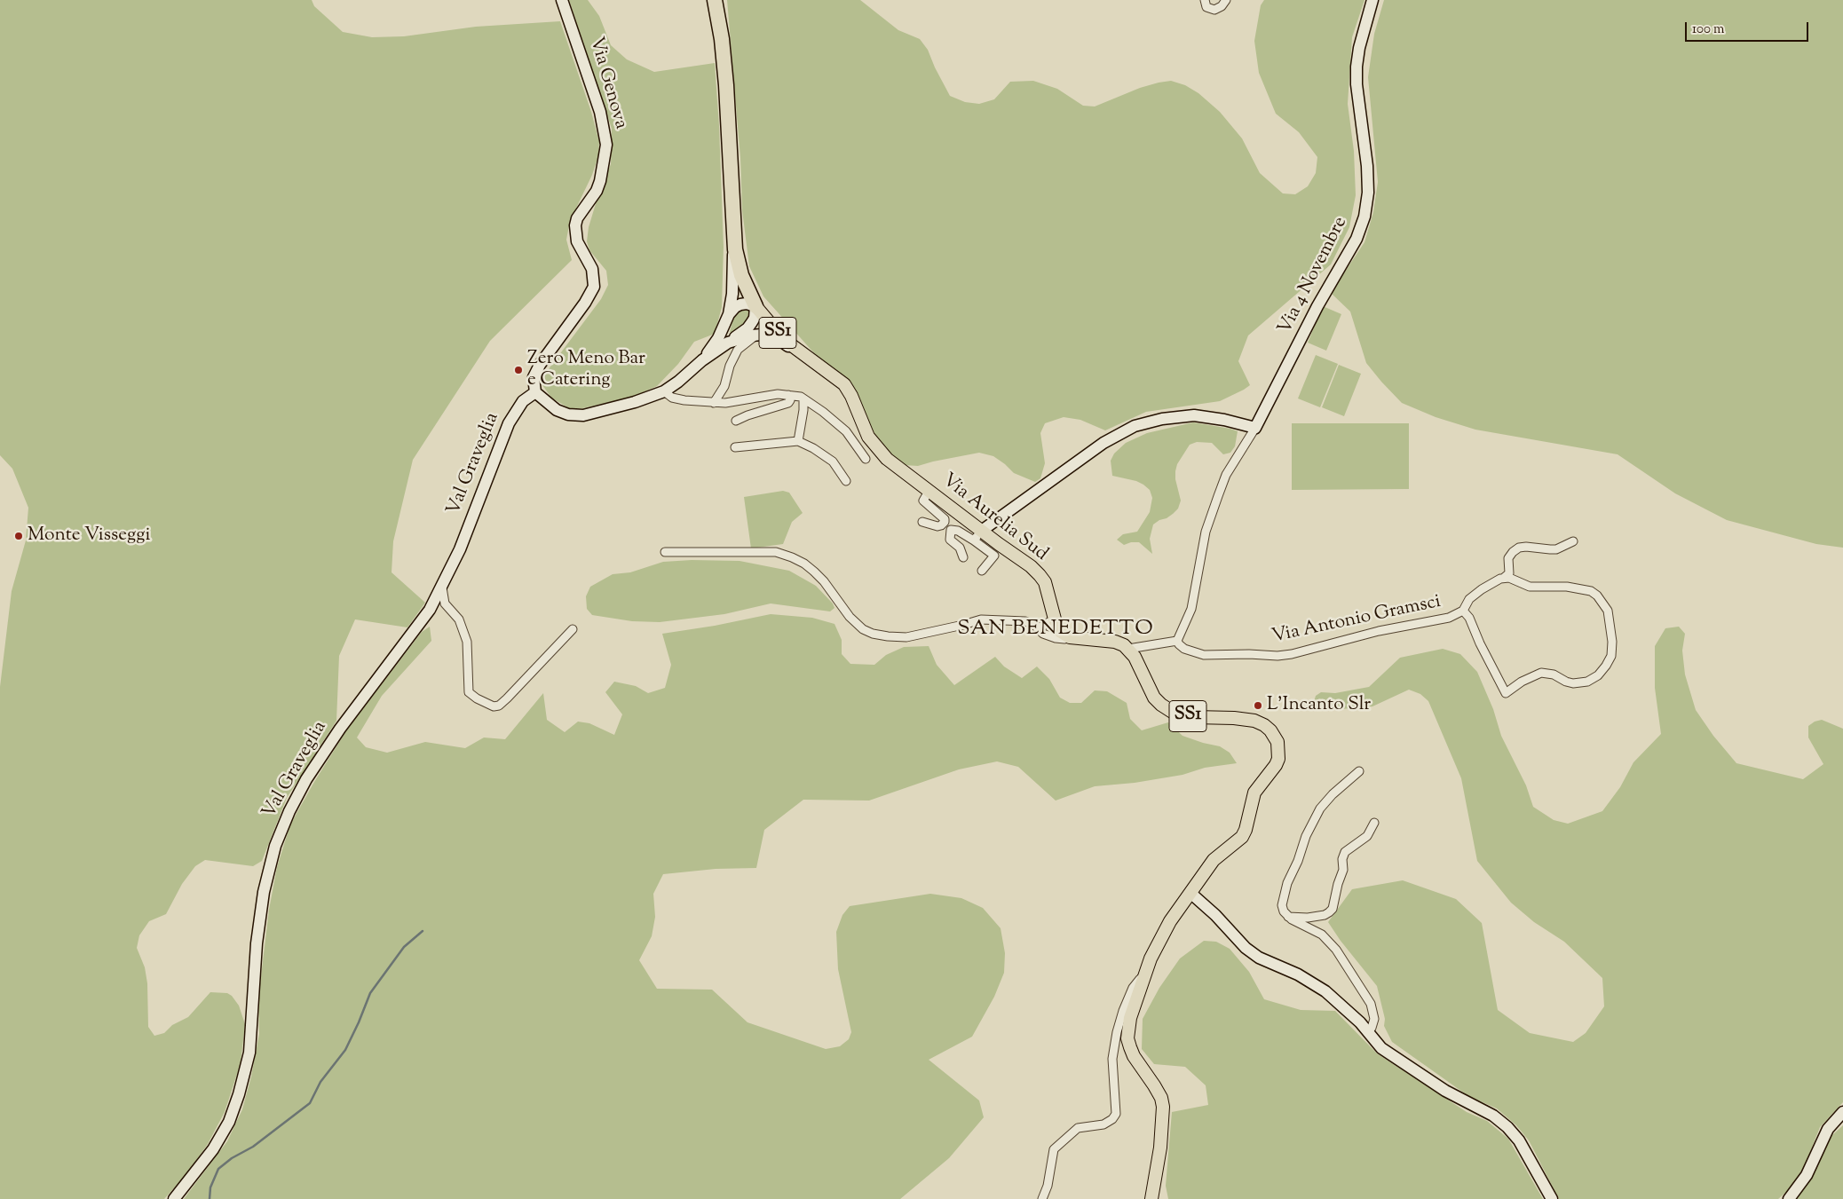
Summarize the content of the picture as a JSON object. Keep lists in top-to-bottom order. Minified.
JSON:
{"streets":{"main road":["Via Genova","Via 4 Novembre","SS1","Val Graveglia","Via Aurelia Sud"],"street":["Via Antonio Gramsci"]},"crossings":[["Via Genova","Val Graveglia"],["Via Genova","Via Aurelia Sud"],["Via 4 Novembre","Via Antonio Gramsci"],["SS1","Via Aurelia Sud"],["Val Graveglia","Via Aurelia Sud"]],"districts":["SAN BENEDETTO"],"places":["Zero Meno Bar e Catering","Monte Visseggi","L'Incanto Slr"],"scale_bar":"100 m"}
